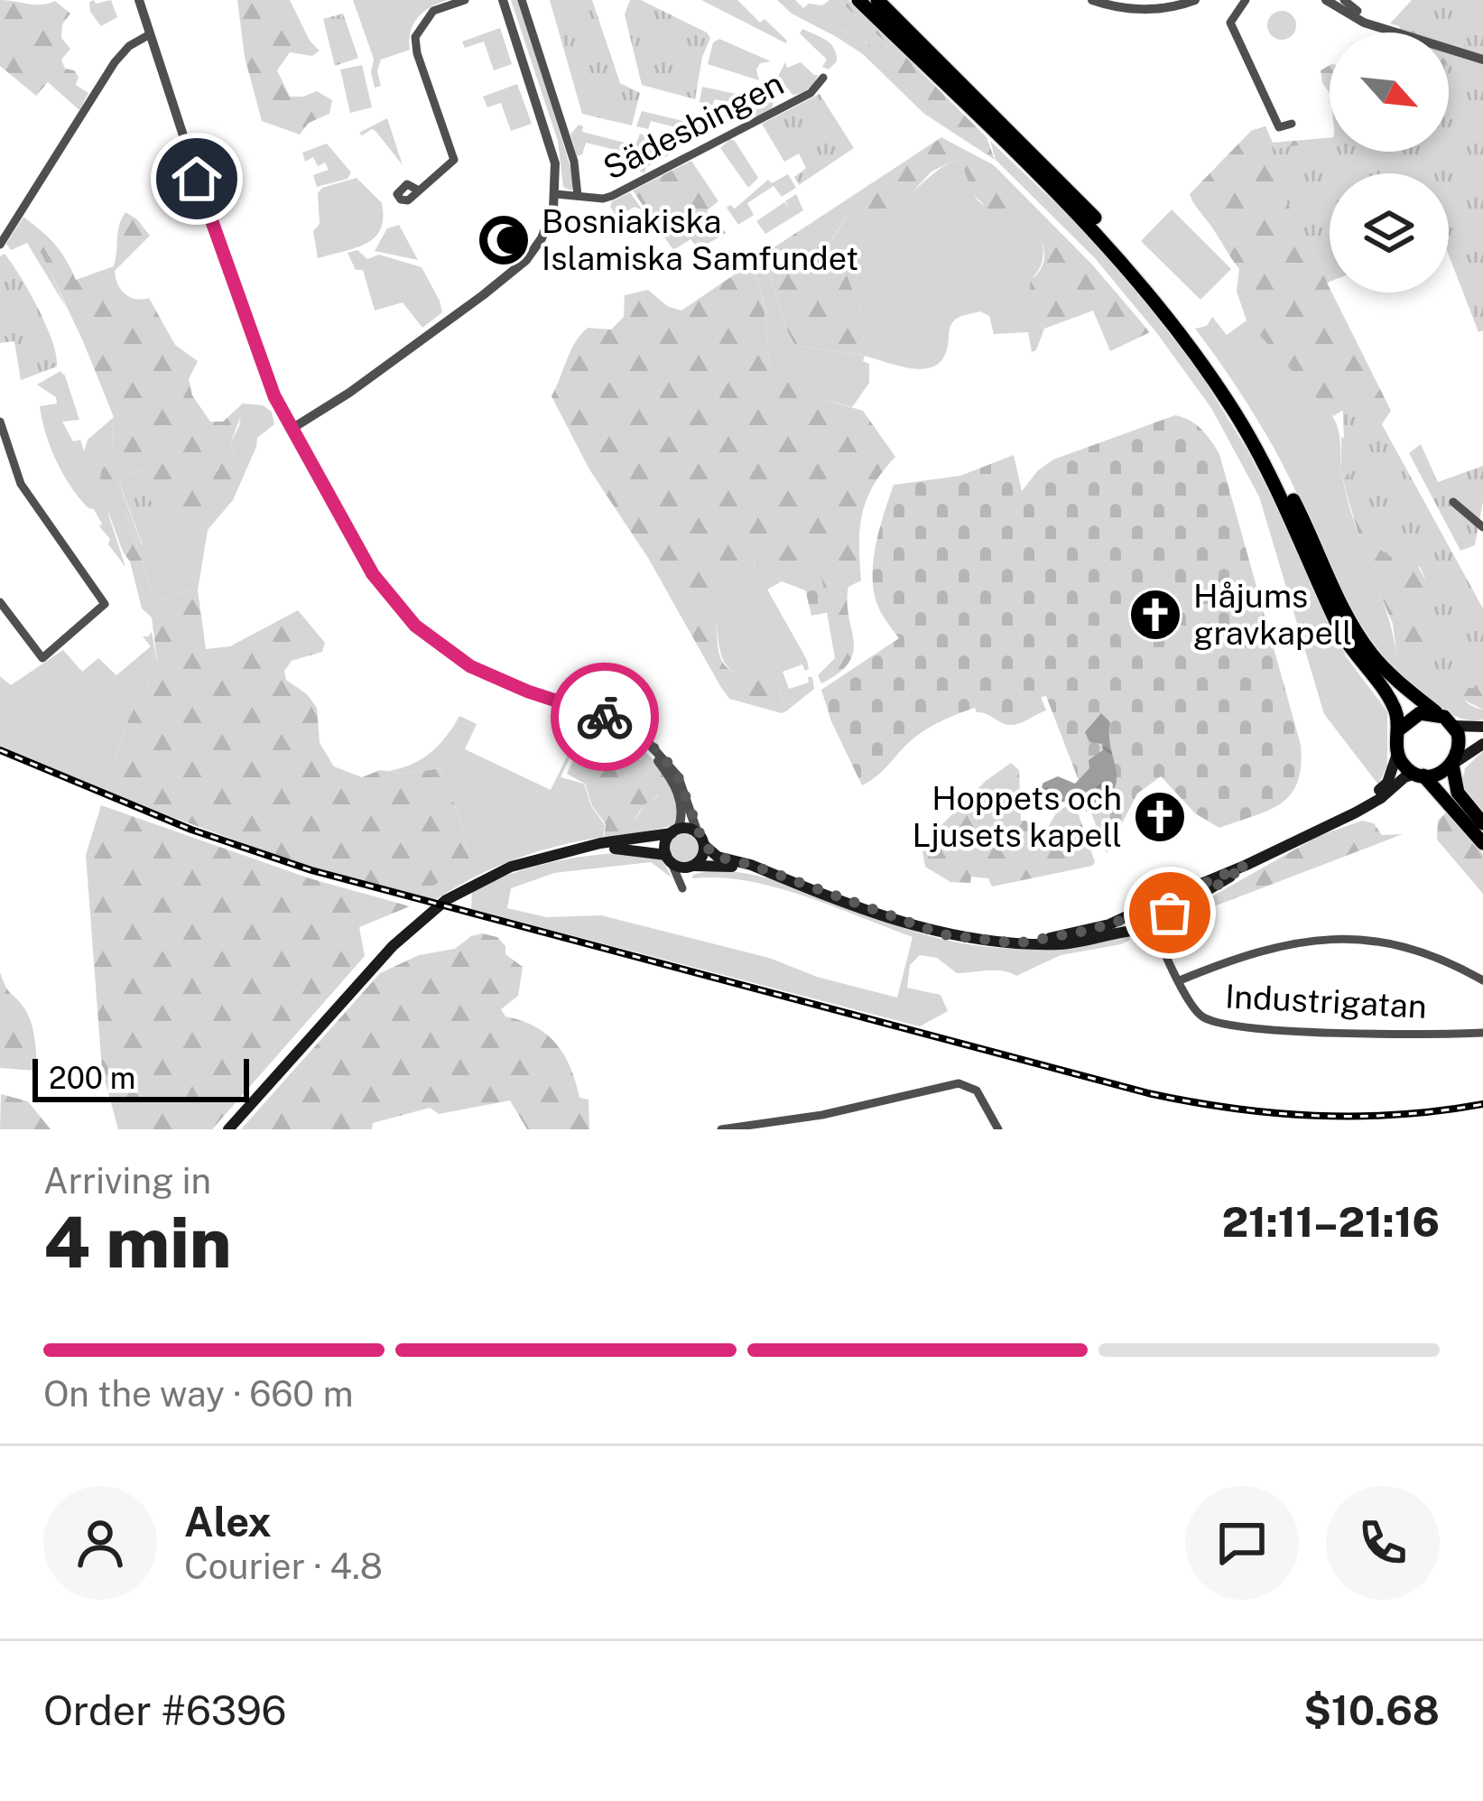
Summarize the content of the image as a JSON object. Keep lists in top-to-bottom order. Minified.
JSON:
{"streets":{"street":["Sädesbingen","Industrigatan"]},"places":{"mosque":["Bosniakiska Islamiska Samfundet"],"church":["Håjums gravkapell","Hoppets och Ljusets kapell"]},"scale_bar":"200 m","north":"bottom right","page":{"scale":"200 m","heading":["4 min","Arriving in","21:11–21:16"],"panel":["Alex","Courier · 4.8","Order #6396","$10.68"],"bar":"On the way · 660 m"}}
